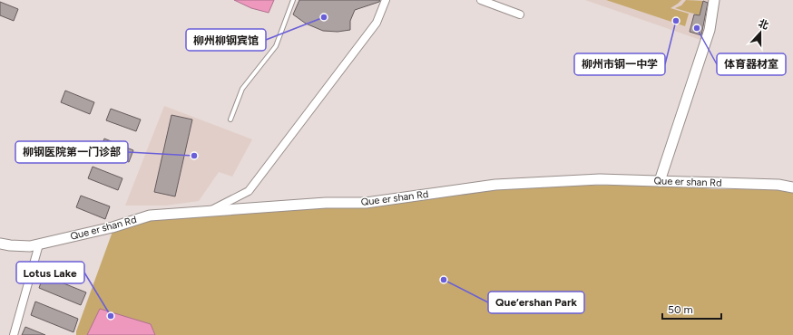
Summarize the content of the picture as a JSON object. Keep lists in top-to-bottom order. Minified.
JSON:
{"streets":{"street":["Que er shan Rd"]},"places":["柳州柳钢宾馆","柳州市钢一中学","体育器材室","柳钢医院第一门诊部","Que‘ershan Park","Lotus Lake"],"scale_bar":"50 m","north":"top"}
